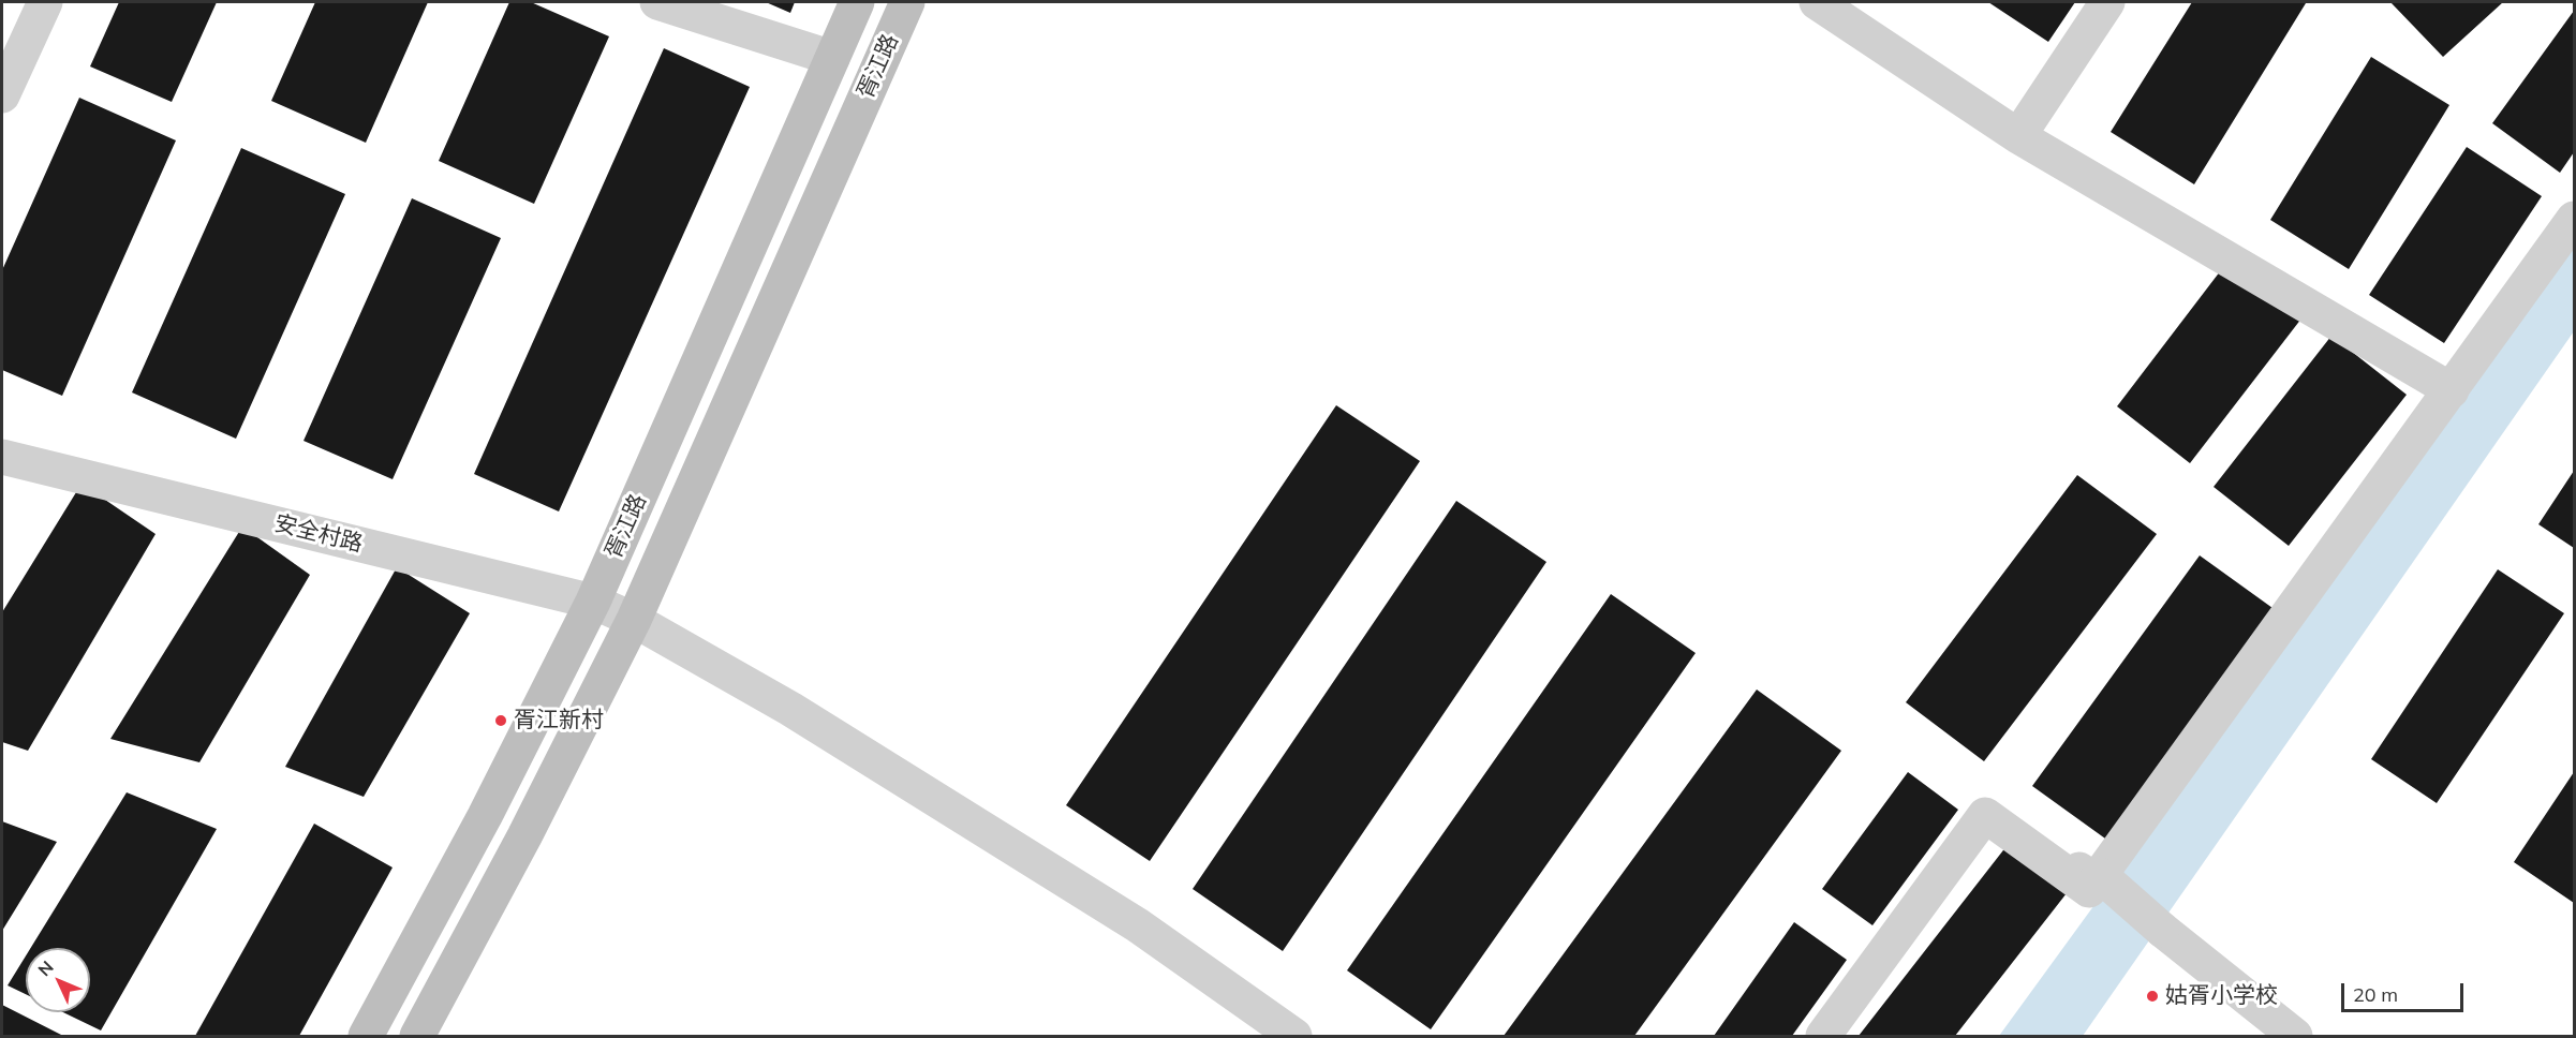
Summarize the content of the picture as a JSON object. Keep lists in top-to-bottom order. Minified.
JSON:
{"streets":{"main road":["胥江路"],"street":["安全村路"]},"crossings":[["胥江路","安全村路"]],"places":["胥江新村","姑胥小学校"],"scale_bar":"20 m","north":"top left"}
